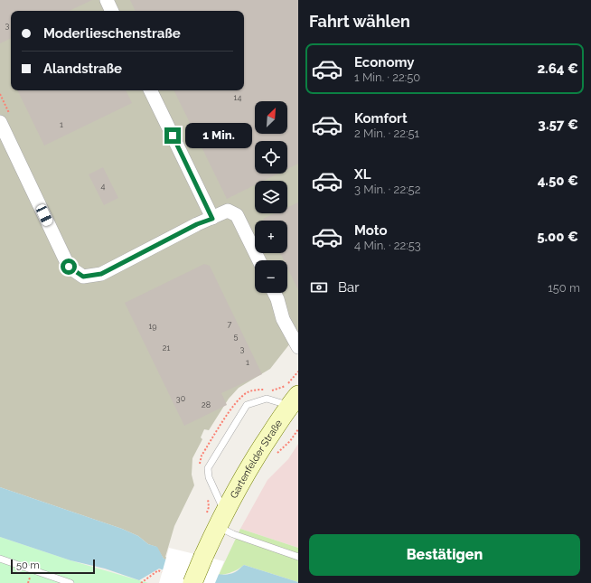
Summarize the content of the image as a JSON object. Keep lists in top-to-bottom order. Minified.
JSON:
{"streets":{"main road":["Gartenfelder Straße"]},"house_numbers":["3","14","1","4","7","19","5","21","3","1","30","28"],"scale_bar":"50 m","north":"top right","page":{"heading":"Fahrt wählen","banner":["Moderlieschenstraße","Alandstraße"],"list":[{"name":"Economy","note":"1 Min. · 22:50","value":"2.64 €"},{"name":"Komfort","note":"2 Min. · 22:51","value":"3.57 €"},{"name":"XL","note":"3 Min. · 22:52","value":"4.50 €"},{"name":"Moto","note":"4 Min. · 22:53","value":"5.00 €"}],"map_buttons":["+","−"],"bubble":"1 Min.","pay":["Bar","150 m"],"buttons":"Bestätigen","scale":"50 m"}}
